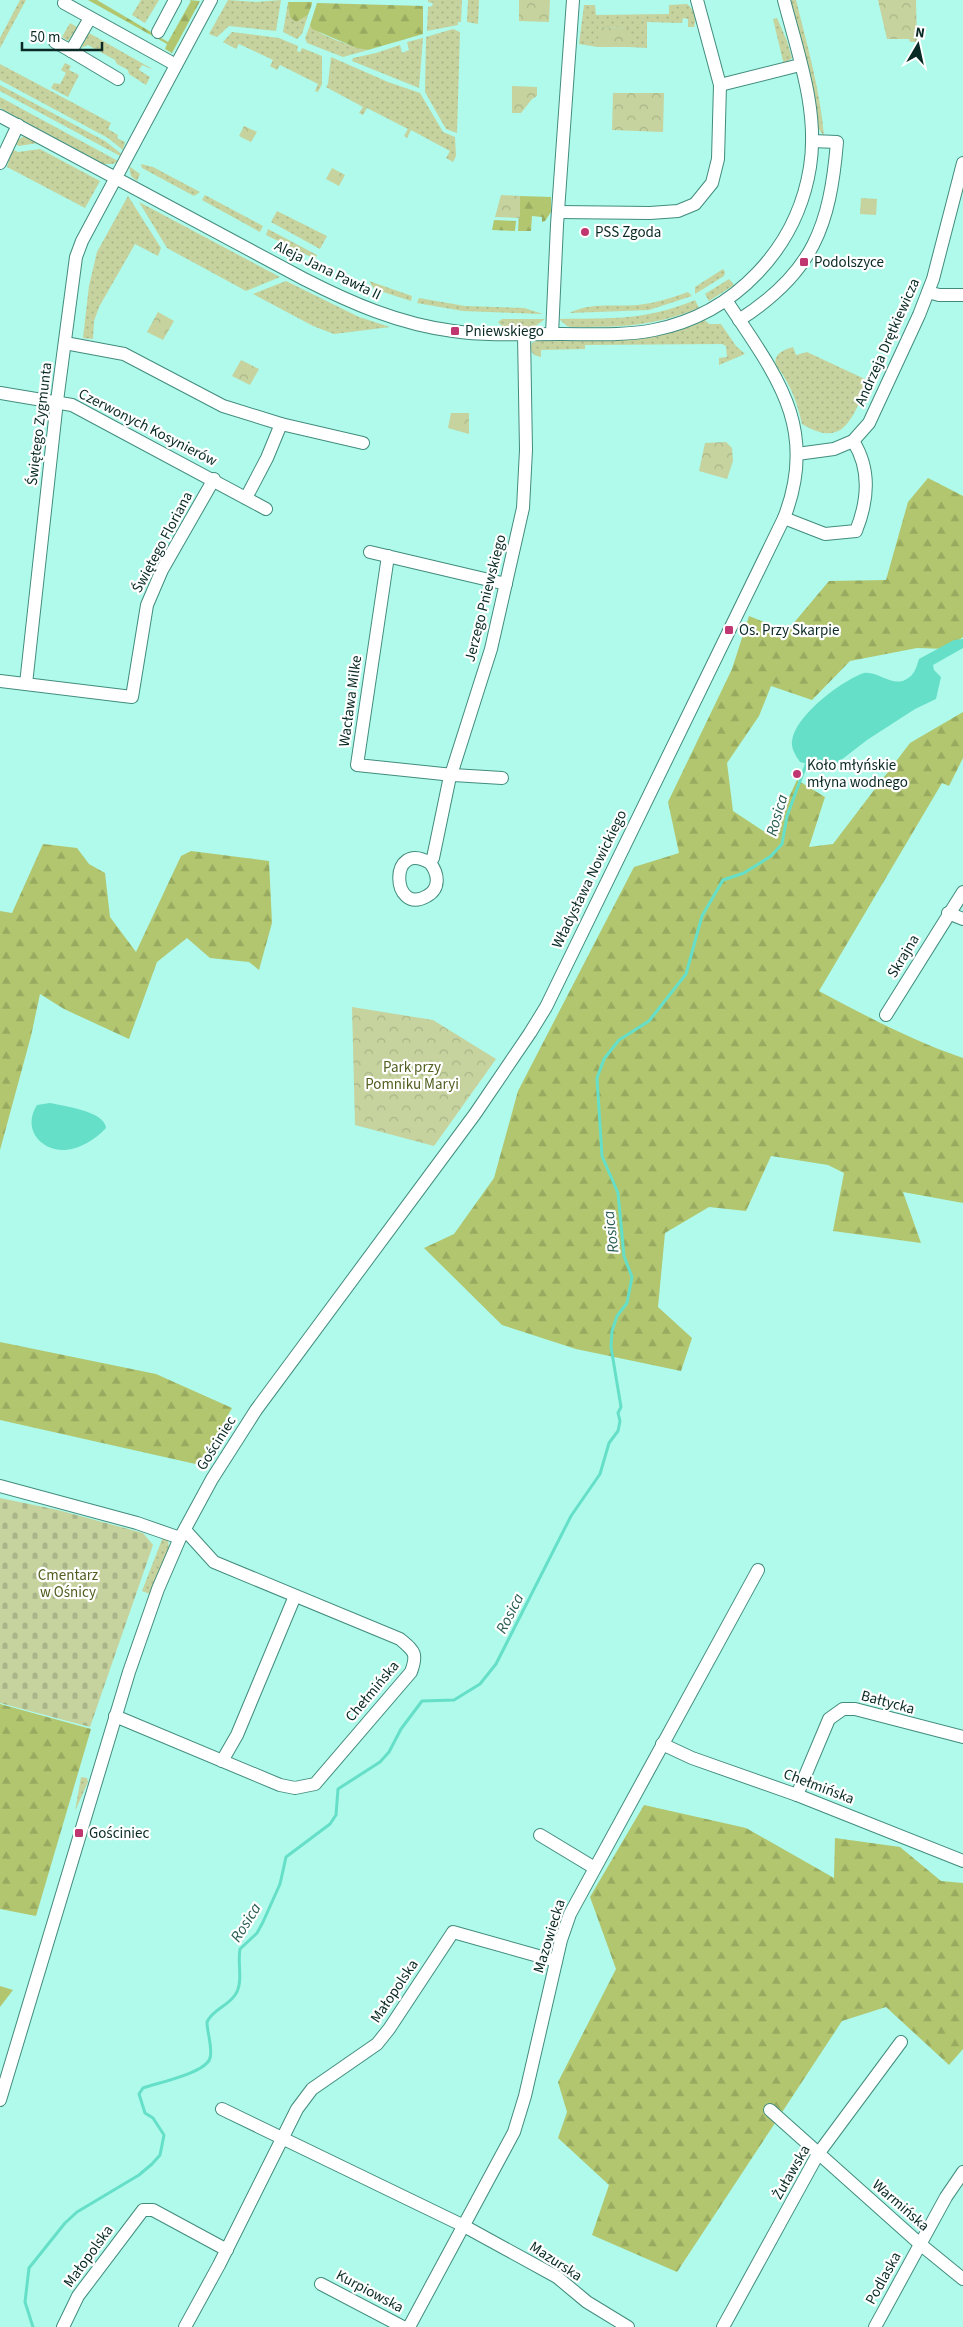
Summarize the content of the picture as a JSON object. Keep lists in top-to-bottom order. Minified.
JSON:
{"streets":{"street":["Aleja Jana Pawła II","Andrzeja Drętkiewicza","Świętego Zygmunta","Czerwonych Kosynierów","Świętego Floriana","Jerzego Pniewskiego","Wacława Milke","Władysława Nowickiego","Skrajna","Gościniec","Chełmińska","Bałtycka","Mazowiecka","Małopolska","Żuławska","Warmińska","Mazurska","Podlaska","Kurpiowska"]},"crossings":[["Aleja Jana Pawła II","Świętego Zygmunta"],["Aleja Jana Pawła II","Jerzego Pniewskiego"],["Aleja Jana Pawła II","Władysława Nowickiego"],["Świętego Zygmunta","Czerwonych Kosynierów"],["Świętego Zygmunta","Świętego Floriana"],["Czerwonych Kosynierów","Świętego Floriana"],["Jerzego Pniewskiego","Wacława Milke"],["Władysława Nowickiego","Gościniec"],["Gościniec","Chełmińska"],["Chełmińska","Bałtycka"],["Chełmińska","Mazowiecka"],["Mazowiecka","Małopolska"],["Mazowiecka","Mazurska"],["Żuławska","Warmińska"],["Warmińska","Podlaska"]],"water":["Rosica"],"parks":["Park przy Pomniku Maryi","Cmentarz w Ośnicy"],"places":{"other":["PSS Zgoda","Koło młyńskie młyna wodnego"],"transit":["Podolszyce","Pniewskiego","Os. Przy Skarpie","Gościniec"]},"scale_bar":"50 m","north":"top"}
